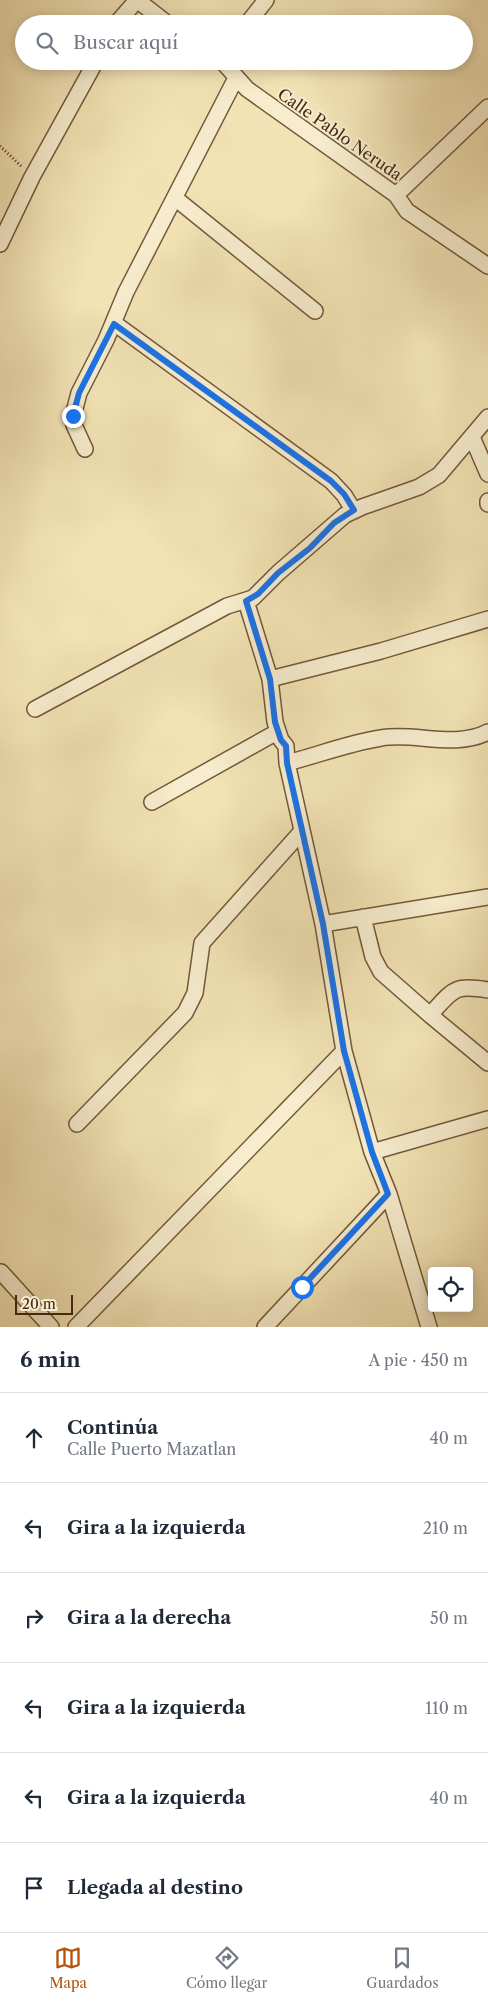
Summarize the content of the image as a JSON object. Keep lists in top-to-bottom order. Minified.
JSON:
{"streets":{"street":["Calle Pablo Neruda"]},"scale_bar":"20 m","page":{"search":"Buscar aquí","scale":"20 m","heading":["6 min","A pie · 450 m"],"list":[["Continúa","Calle Puerto Mazatlan","40 m"],["Gira a la izquierda","210 m"],["Gira a la derecha","50 m"],["Gira a la izquierda","110 m"],["Gira a la izquierda","40 m"],"Llegada al destino"],"nav":["Mapa","Cómo llegar","Guardados"]}}
